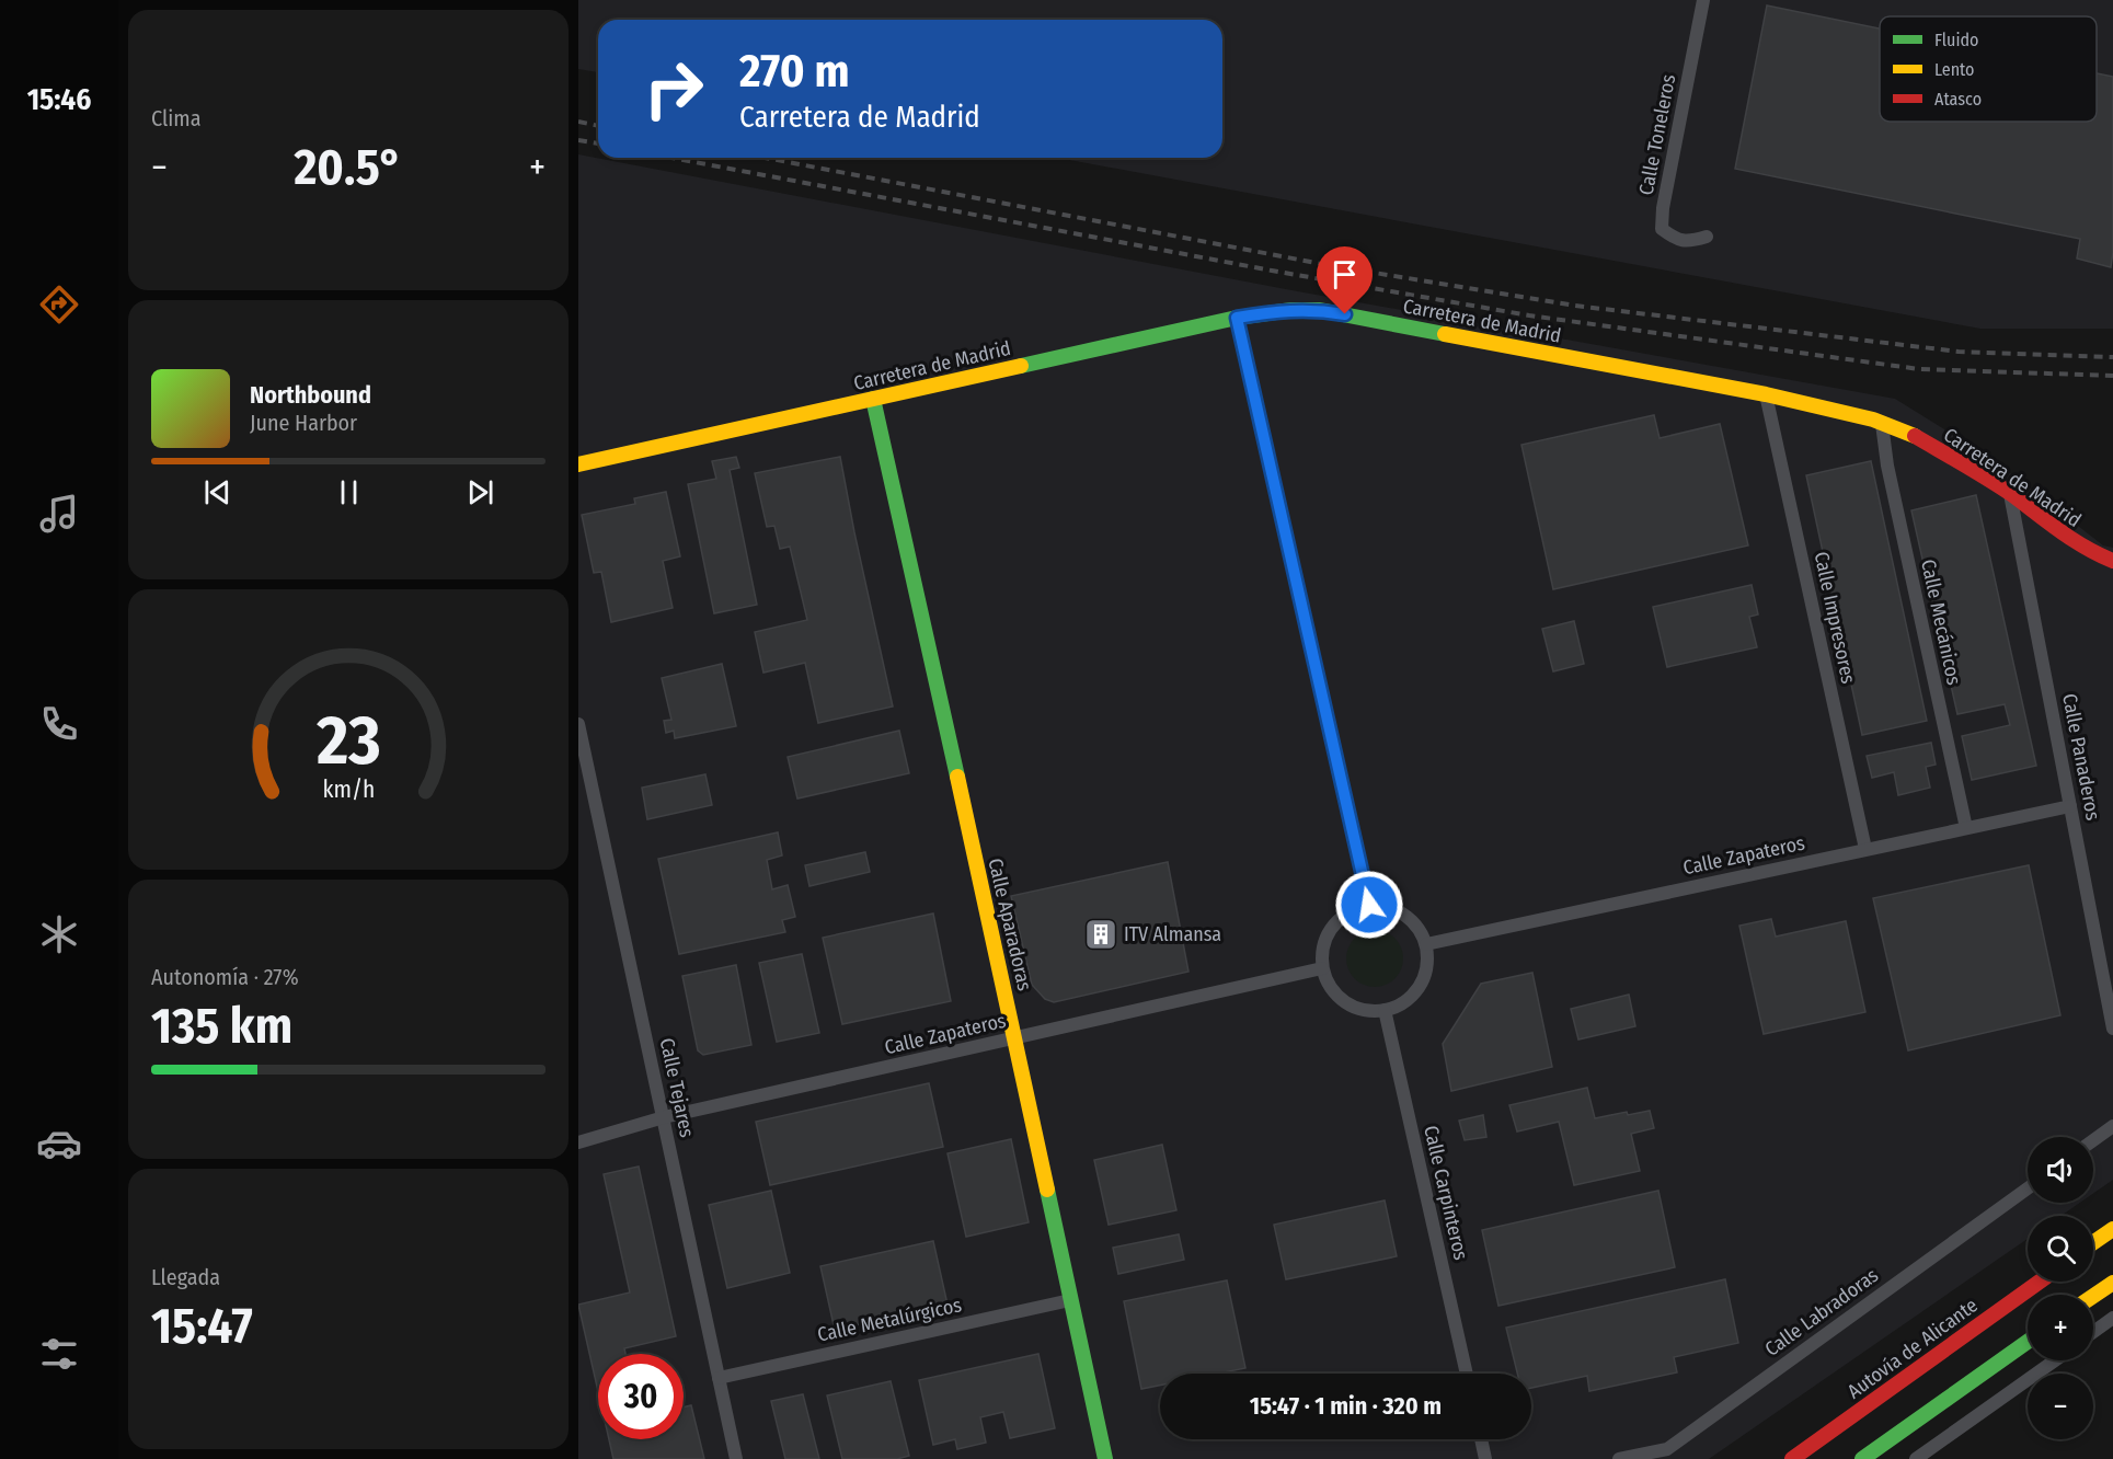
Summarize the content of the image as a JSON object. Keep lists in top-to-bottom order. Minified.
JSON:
{"streets":{"main road":["Carretera de Madrid","Calle Aparadoras","Autovía de Alicante"],"street":["Calle Toneleros","Calle Impresores","Calle Mecánicos","Calle Panaderos","Calle Zapateros","Calle Tejares","Calle Carpinteros","Calle Labradoras","Calle Metalúrgicos"]},"crossings":[["Carretera de Madrid","Calle Impresores"],["Carretera de Madrid","Calle Mecánicos"],["Carretera de Madrid","Calle Panaderos"],["Carretera de Madrid","Calle Aparadoras"],["Calle Impresores","Calle Zapateros"],["Calle Mecánicos","Calle Zapateros"],["Calle Panaderos","Calle Zapateros"],["Calle Zapateros","Calle Aparadoras"],["Calle Zapateros","Calle Tejares"],["Calle Zapateros","Calle Carpinteros"],["Calle Aparadoras","Calle Metalúrgicos"],["Calle Tejares","Calle Metalúrgicos"]],"places":{"building":["ITV Almansa"]},"legend":["Fluido","Lento","Atasco"],"page":{"tabs":"15:46","tile":["Clima",["Autonomía · 27%","135 km"],["Llegada","15:47"]],"turn":["270 m","Carretera de Madrid"],"heat":["−","20.5°","+"],"song":["Northbound","June Harbor"],"map_buttons":["+","−"],"limit":"30","trip":"15:47 · 1 min · 320 m","gauge":["23","km/h"]}}
